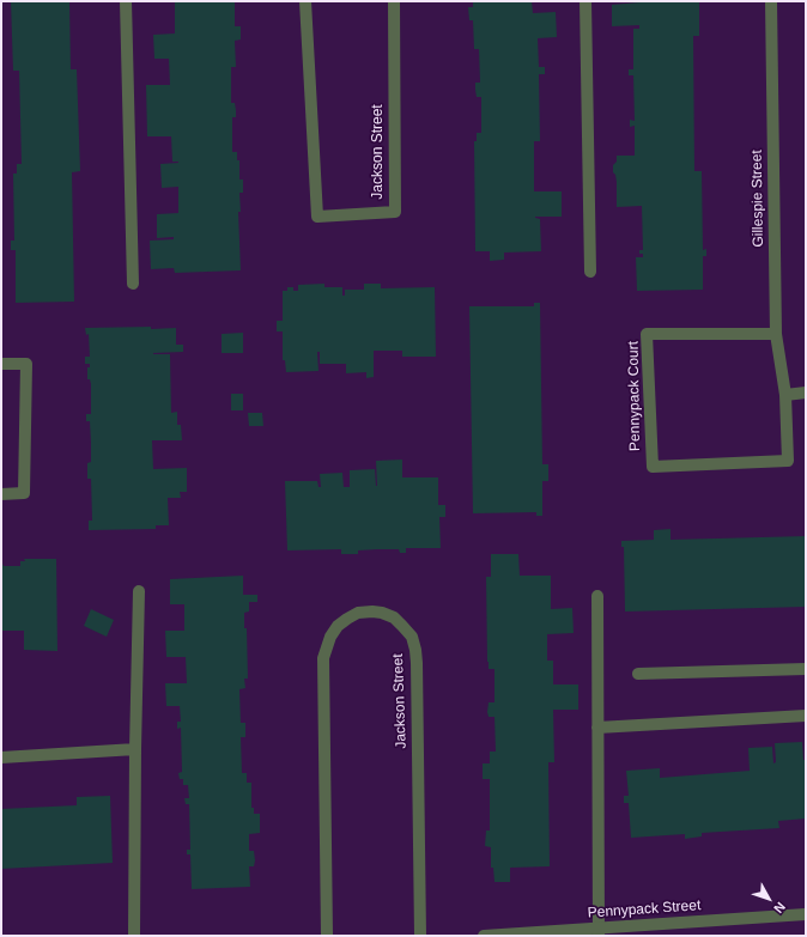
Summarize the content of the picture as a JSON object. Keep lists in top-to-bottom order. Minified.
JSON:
{"streets":{"street":["Jackson Street","Gillespie Street","Pennypack Court","Pennypack Street"]},"crossings":[["Gillespie Street","Pennypack Court"]],"north":"bottom right"}
